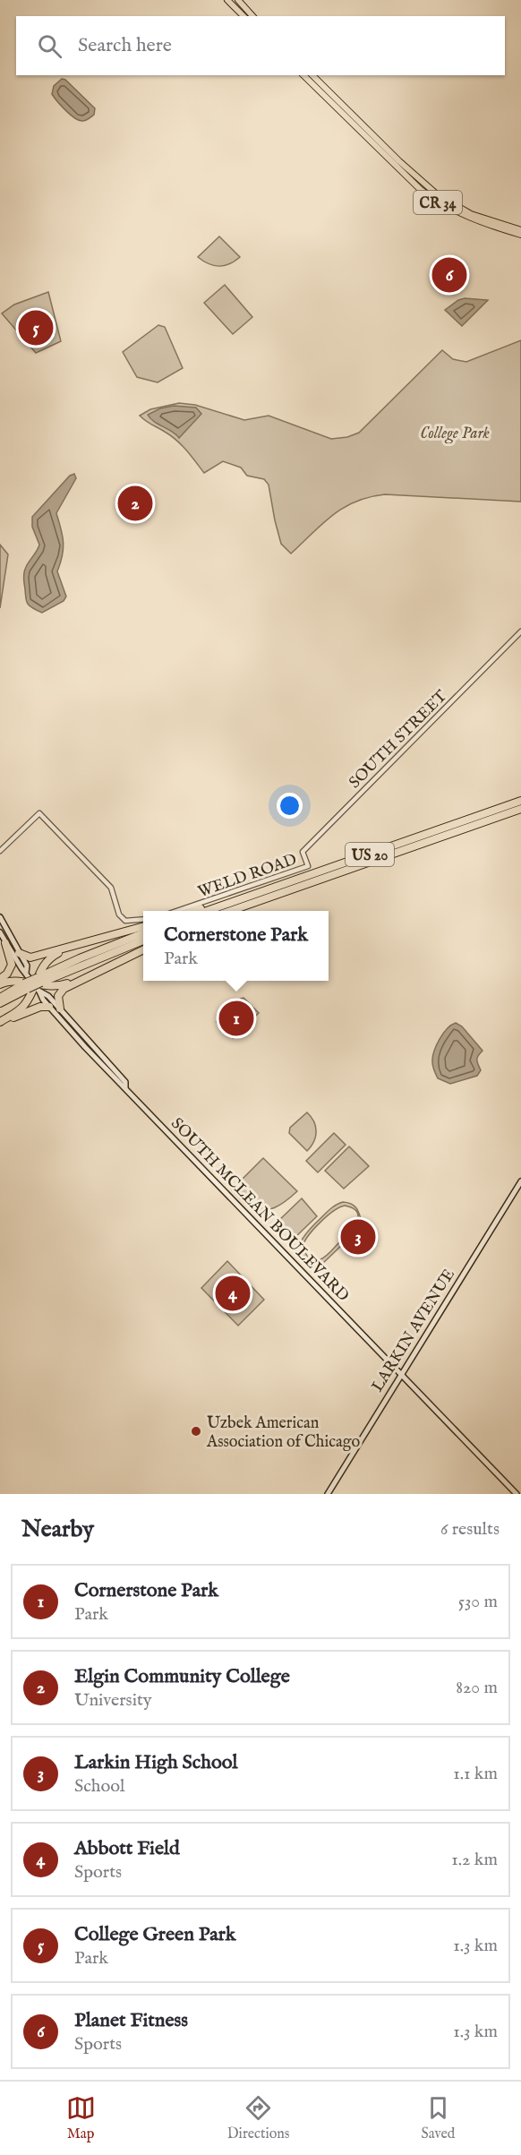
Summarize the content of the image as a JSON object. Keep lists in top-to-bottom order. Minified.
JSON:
{"streets":{"highway":["US 20"],"main road":["CR 34","SOUTH MCLEAN BOULEVARD","LARKIN AVENUE"],"street":["SOUTH STREET","WELD ROAD"]},"crossings":[["SOUTH STREET","WELD ROAD"],["SOUTH MCLEAN BOULEVARD","LARKIN AVENUE"]],"parks":["College Park"],"places":["Uzbek American Association of Chicago"],"page":{"search":"Search here","pins":["6","5","2","1","3","4"],"popup":["Cornerstone Park","Park"],"heading":["Nearby","6 results"],"list":[{"mark":"1","name":"Cornerstone Park","note":"Park","value":"530 m"},{"mark":"2","name":"Elgin Community College","note":"University","value":"820 m"},{"mark":"3","name":"Larkin High School","note":"School","value":"1.1 km"},{"mark":"4","name":"Abbott Field","note":"Sports","value":"1.2 km"},{"mark":"5","name":"College Green Park","note":"Park","value":"1.3 km"},{"mark":"6","name":"Planet Fitness","note":"Sports","value":"1.3 km"}],"nav":["Map","Directions","Saved"]}}
